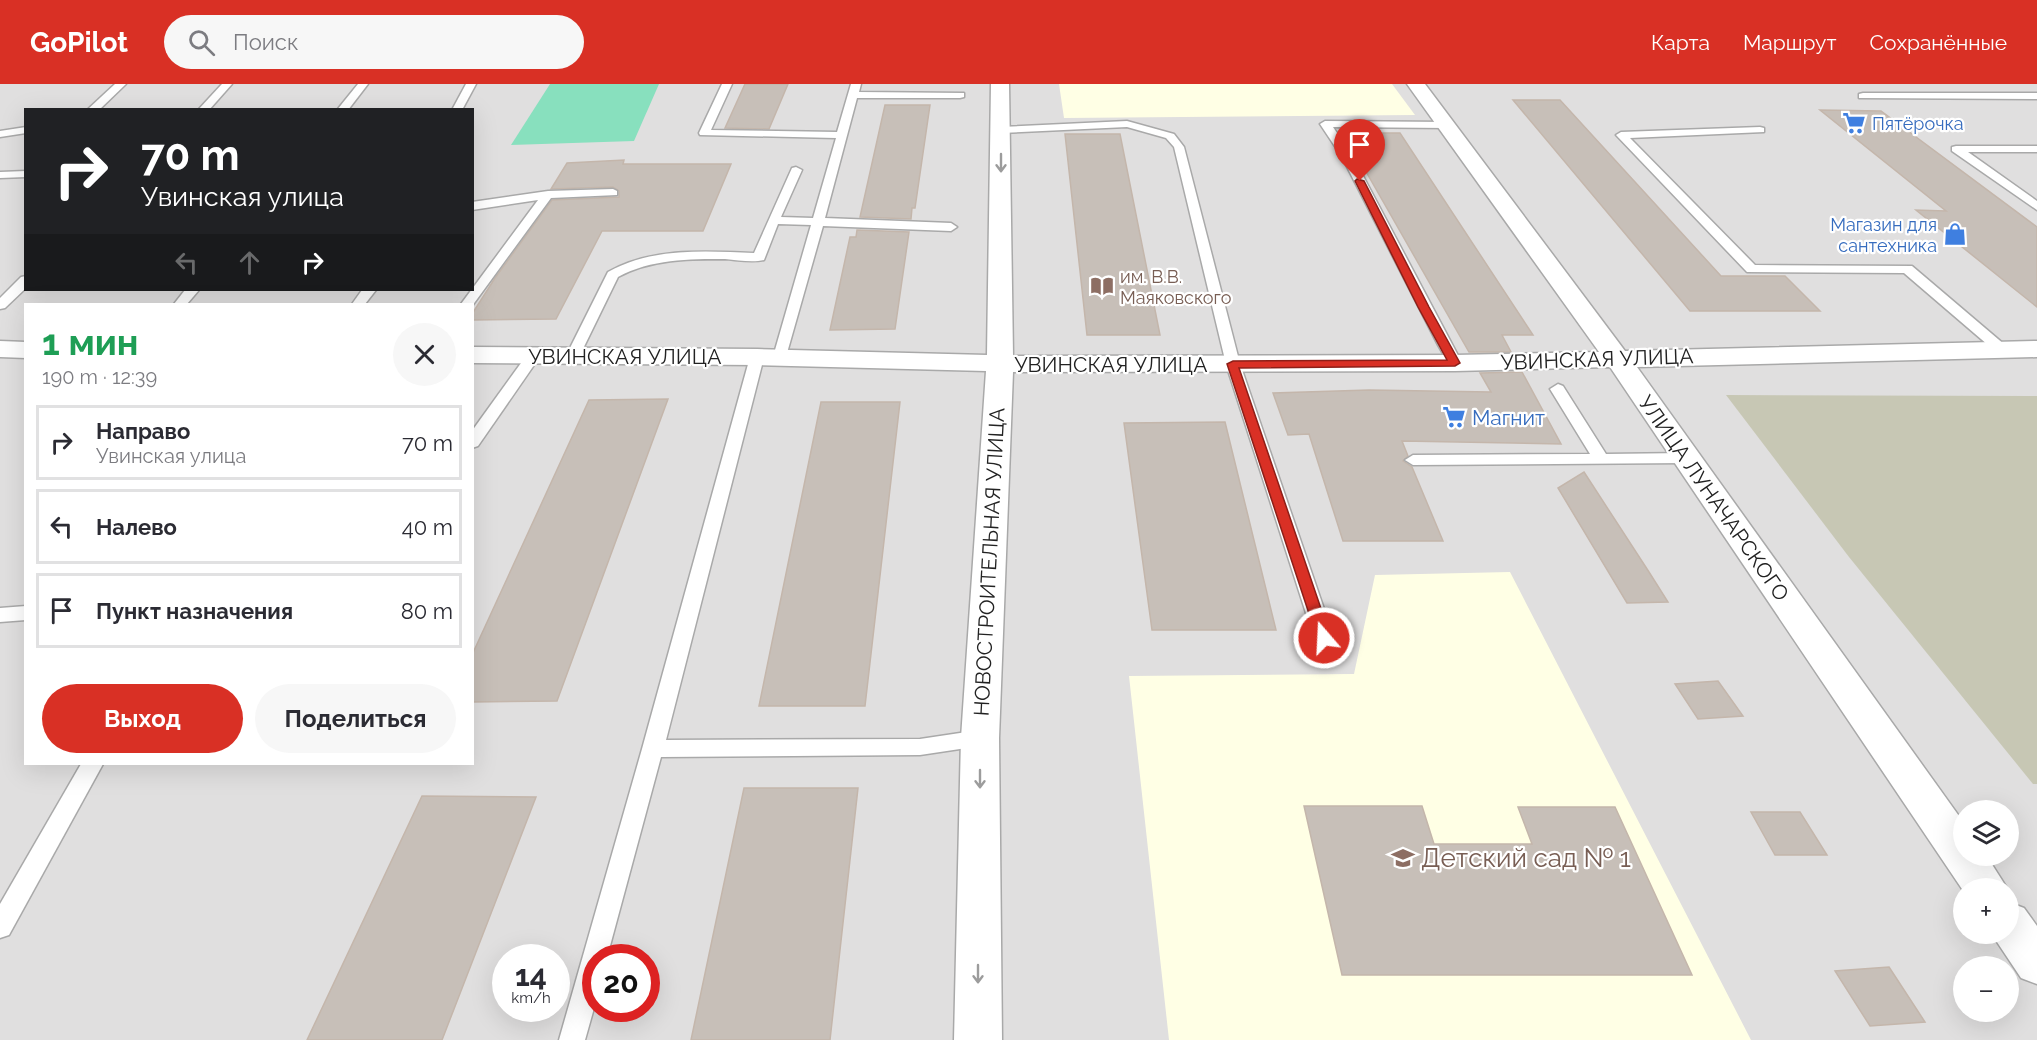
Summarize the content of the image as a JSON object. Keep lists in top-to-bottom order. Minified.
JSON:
{"streets":{"street":["УВИНСКАЯ УЛИЦА","УЛИЦА ЛУНАЧАРСКОГО","НОВОСТРОИТЕЛЬНАЯ УЛИЦА"]},"crossings":[["УВИНСКАЯ УЛИЦА","УЛИЦА ЛУНАЧАРСКОГО"],["УВИНСКАЯ УЛИЦА","НОВОСТРОИТЕЛЬНАЯ УЛИЦА"]],"one_way":["НОВОСТРОИТЕЛЬНАЯ УЛИЦА"],"places":{"supermarket":["Пятёрочка","Магнит"],"shop":["Магазин для сантехника"],"library":["им. В.В. Маяковского"],"school or university":["Детский сад № 1"]},"page":{"header":"GoPilot","search":"Поиск","nav":["Карта","Маршрут","Сохранённые"],"turn":["70 m","Увинская улица"],"heading":["1 мин","190 m · 12:39"],"list":[{"name":"Направо","note":"Увинская улица","value":"70 m"},{"name":"Налево","value":"40 m"},{"name":"Пункт назначения","value":"80 m"}],"buttons":["Выход","Поделиться"],"map_buttons":["+","−"],"speed":"14 km/h","limit":"20"}}
